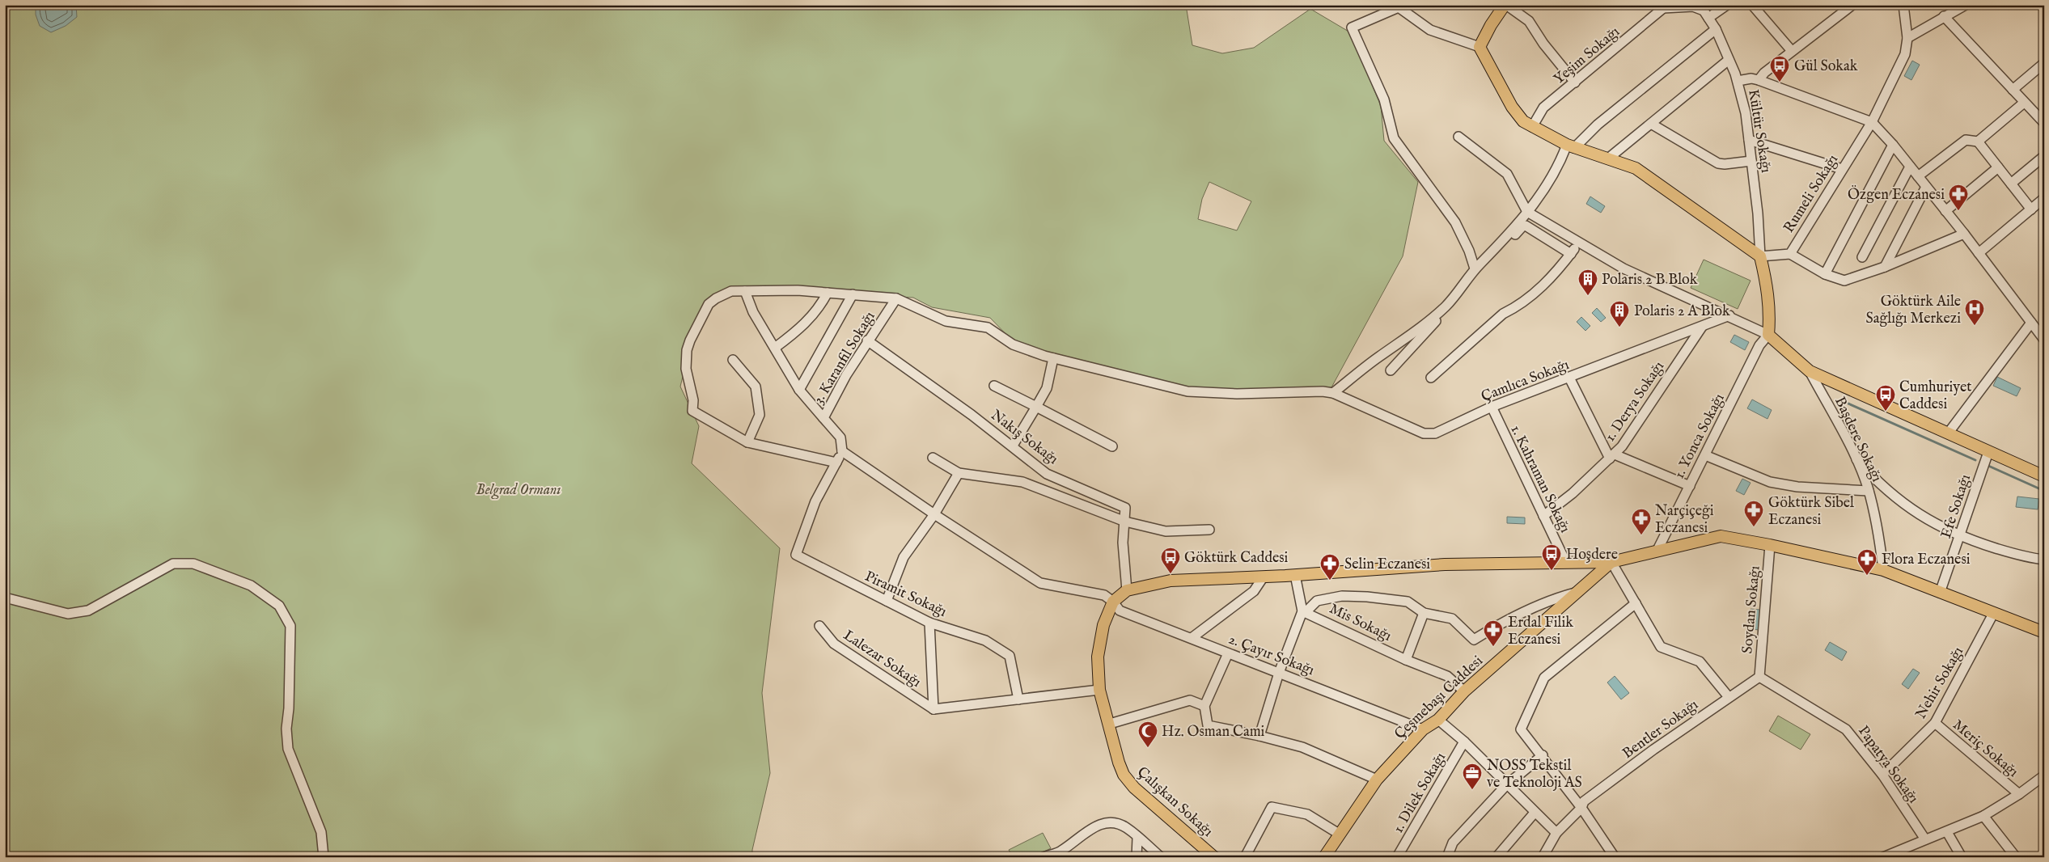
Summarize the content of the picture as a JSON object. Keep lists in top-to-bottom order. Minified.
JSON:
{"streets":{"main road":["Çeşmebaşı Caddesi","Çalışkan Sokağı"],"street":["Yeşim Sokağı","Kültür Sokağı","Rumeli Sokağı","3. Karanfil Sokağı","Çamlıca Sokağı","1. Derya Sokağı","1. Yonca Sokağı","Nakış Sokağı","Başdere Sokağı","1. Kahraman Sokağı","Efe Sokağı","Piramit Sokağı","Soydan Sokağı","Mis Sokağı","2. Çayır Sokağı","Lalezar Sokağı","Nehir Sokağı","Bentler Sokağı","Meriç Sokağı","Papatya Sokağı","1. Dilek Sokağı"]},"crossings":[["Yeşim Sokağı","Kültür Sokağı"],["Kültür Sokağı","Rumeli Sokağı"],["3. Karanfil Sokağı","Nakış Sokağı"],["Çamlıca Sokağı","1. Derya Sokağı"],["Çamlıca Sokağı","1. Kahraman Sokağı"],["1. Derya Sokağı","1. Kahraman Sokağı"],["Soydan Sokağı","Bentler Sokağı"],["Soydan Sokağı","Papatya Sokağı"],["Mis Sokağı","Çeşmebaşı Caddesi"],["2. Çayır Sokağı","Çeşmebaşı Caddesi"],["2. Çayır Sokağı","Çalışkan Sokağı"],["Nehir Sokağı","Meriç Sokağı"],["Nehir Sokağı","Papatya Sokağı"],["Bentler Sokağı","Papatya Sokağı"]],"parks":["Belgrad Ormanı"],"places":{"bus stop":["Gül Sokak","Cumhuriyet Caddesi","Hoşdere","Göktürk Caddesi"],"pharmacy":["Özgen Eczanesi","Göktürk Sibel Eczanesi","Narçiçeği Eczanesi","Flora Eczanesi","Selin Eczanesi","Erdal Filik Eczanesi"],"building":["Polaris 2 B Blok","Polaris 2 A Blok"],"hospital":["Göktürk Aile Sağlığı Merkezi"],"mosque":["Hz. Osman Cami"],"office":["NOSS Tekstil ve Teknoloji AS"]}}
